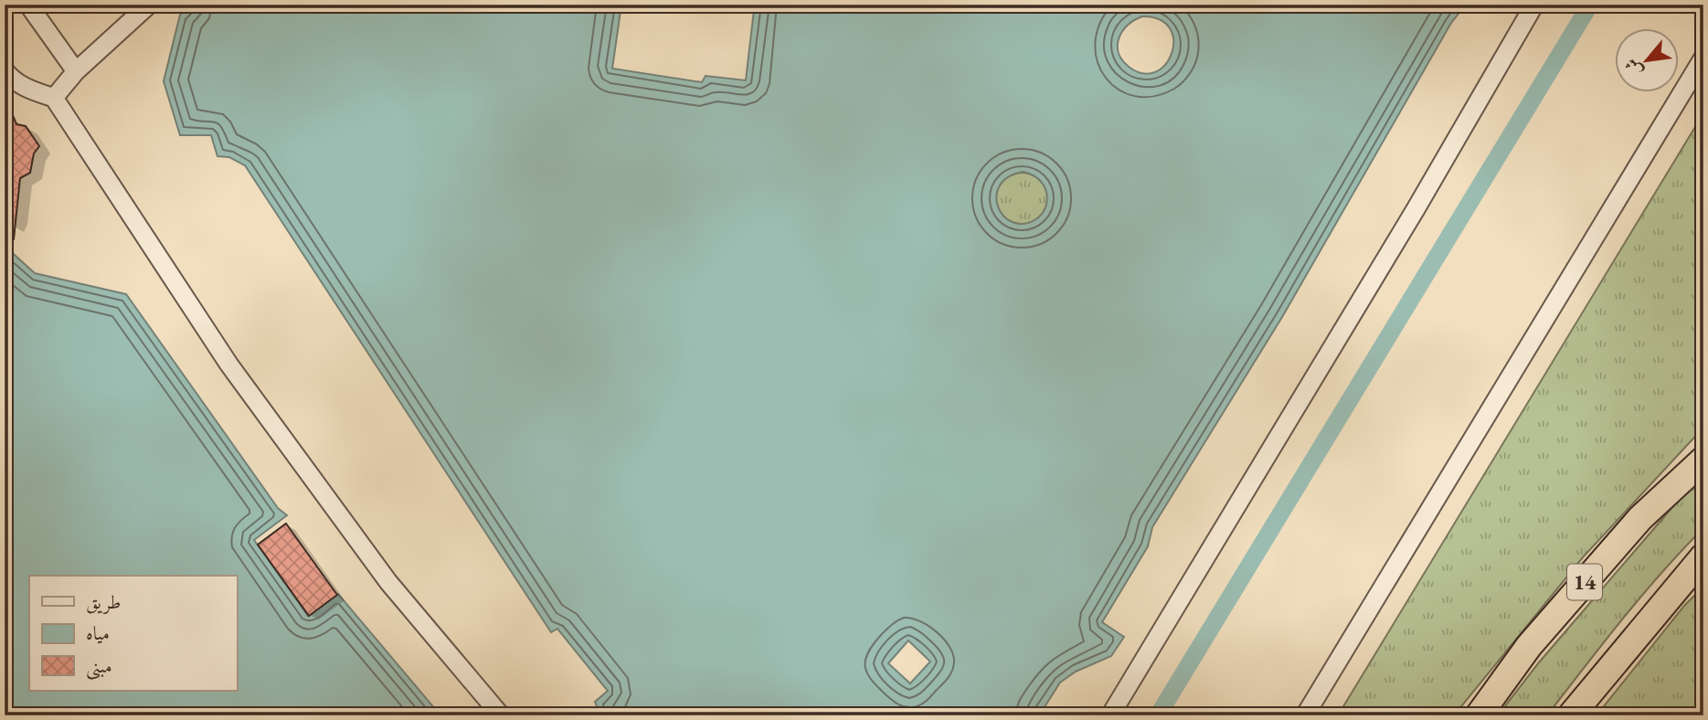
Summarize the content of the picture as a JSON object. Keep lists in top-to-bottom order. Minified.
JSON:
{"streets":{"highway":["14"]},"legend":["طريق","مياه","مبنى"],"north":"bottom left"}
